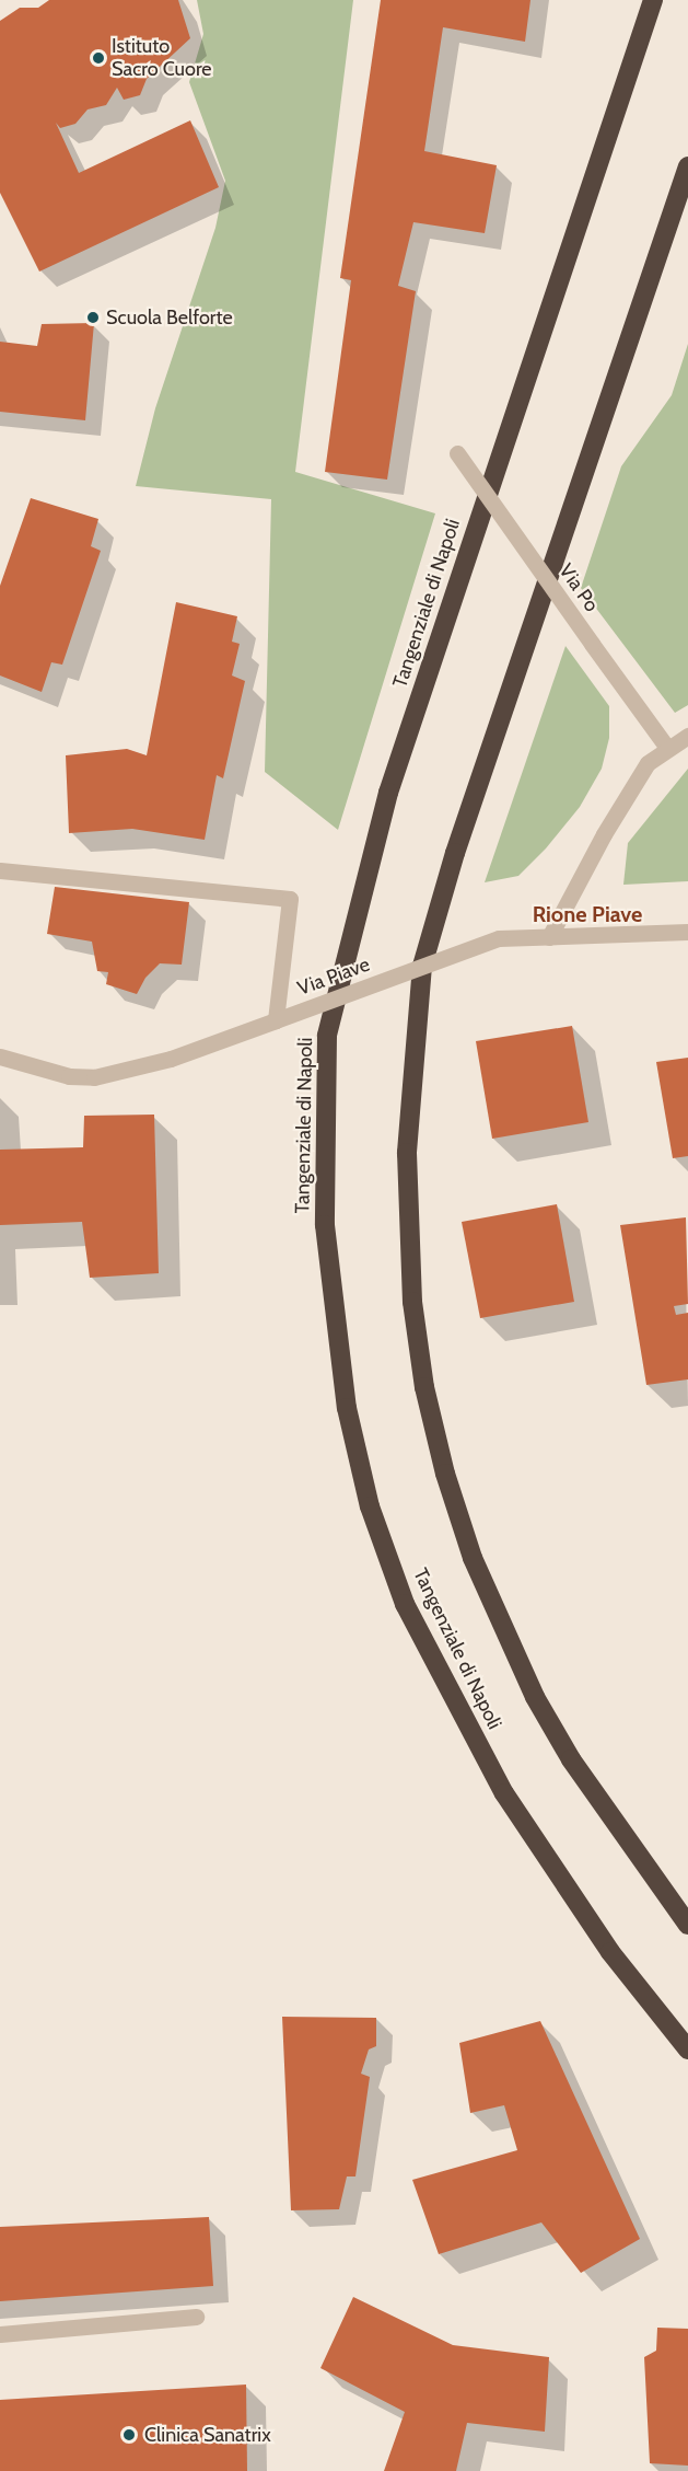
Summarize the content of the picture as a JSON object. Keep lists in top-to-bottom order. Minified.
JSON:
{"streets":{"highway":["Tangenziale di Napoli"],"street":["Via Po","Via Piave"]},"districts":["Rione Piave"],"places":["Istituto Sacro Cuore","Scuola Belforte","Clinica Sanatrix"]}
